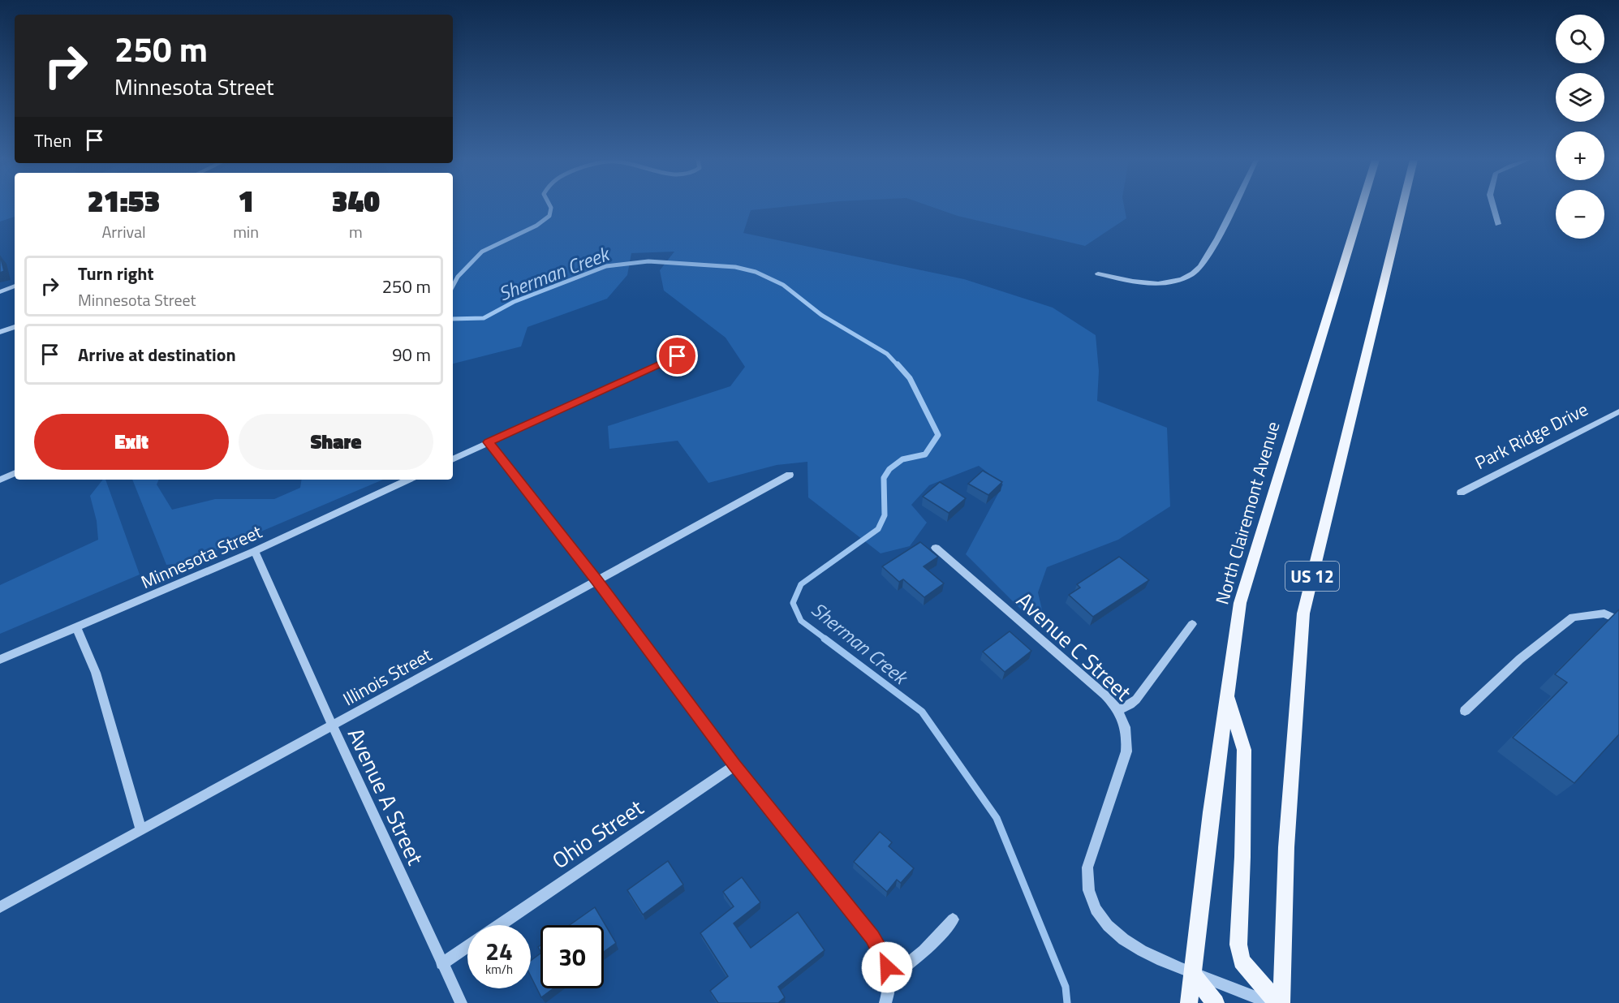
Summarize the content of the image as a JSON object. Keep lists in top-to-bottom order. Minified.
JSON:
{"streets":{"main road":["North Clairemont Avenue","US 12"],"street":["Park Ridge Drive","Minnesota Street","Avenue C Street","Illinois Street","Avenue A Street","Ohio Street"]},"crossings":[["North Clairemont Avenue","Avenue C Street"],["Minnesota Street","Avenue A Street"],["Illinois Street","Avenue A Street"]],"water":["Sherman Creek"],"page":{"map_buttons":["+","−"],"turn":["250 m","Minnesota Street"],"then":"Then","eta":["21:53","Arrival","1","min","340","m"],"list":[{"name":"Turn right","note":"Minnesota Street","value":"250 m"},{"name":"Arrive at destination","value":"90 m"}],"buttons":["Exit","Share"],"speed":"24 km/h","limit":"30"}}
